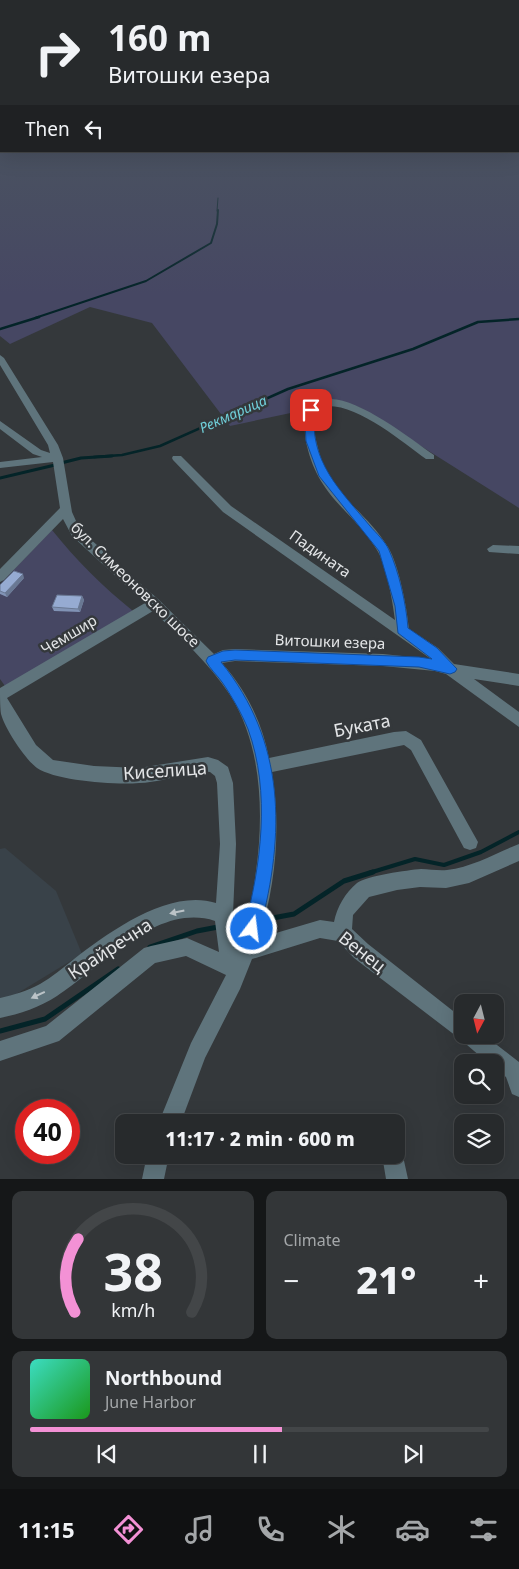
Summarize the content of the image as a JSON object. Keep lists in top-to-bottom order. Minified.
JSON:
{"streets":{"street":["Падината","бул. Симеоновско шосе","Чемшир","Витошки езера","Буката","Киселица","Крайречна","Венец"]},"crossings":[["Падината","Витошки езера"],["бул. Симеоновско шосе","Чемшир"],["бул. Симеоновско шосе","Витошки езера"],["бул. Симеоновско шосе","Буката"],["бул. Симеоновско шосе","Киселица"],["бул. Симеоновско шосе","Венец"],["Киселица","Крайречна"],["Киселица","Венец"]],"water":["Рекмарица"],"north":"bottom","page":{"turn":["160 m","Витошки езера"],"then":"Then","limit":"40","trip":"11:17 · 2 min · 600 m","tile":"Climate","heat":["−","21°","+"],"song":["Northbound","June Harbor"],"tabs":"11:15","gauge":["38","km/h"]}}
